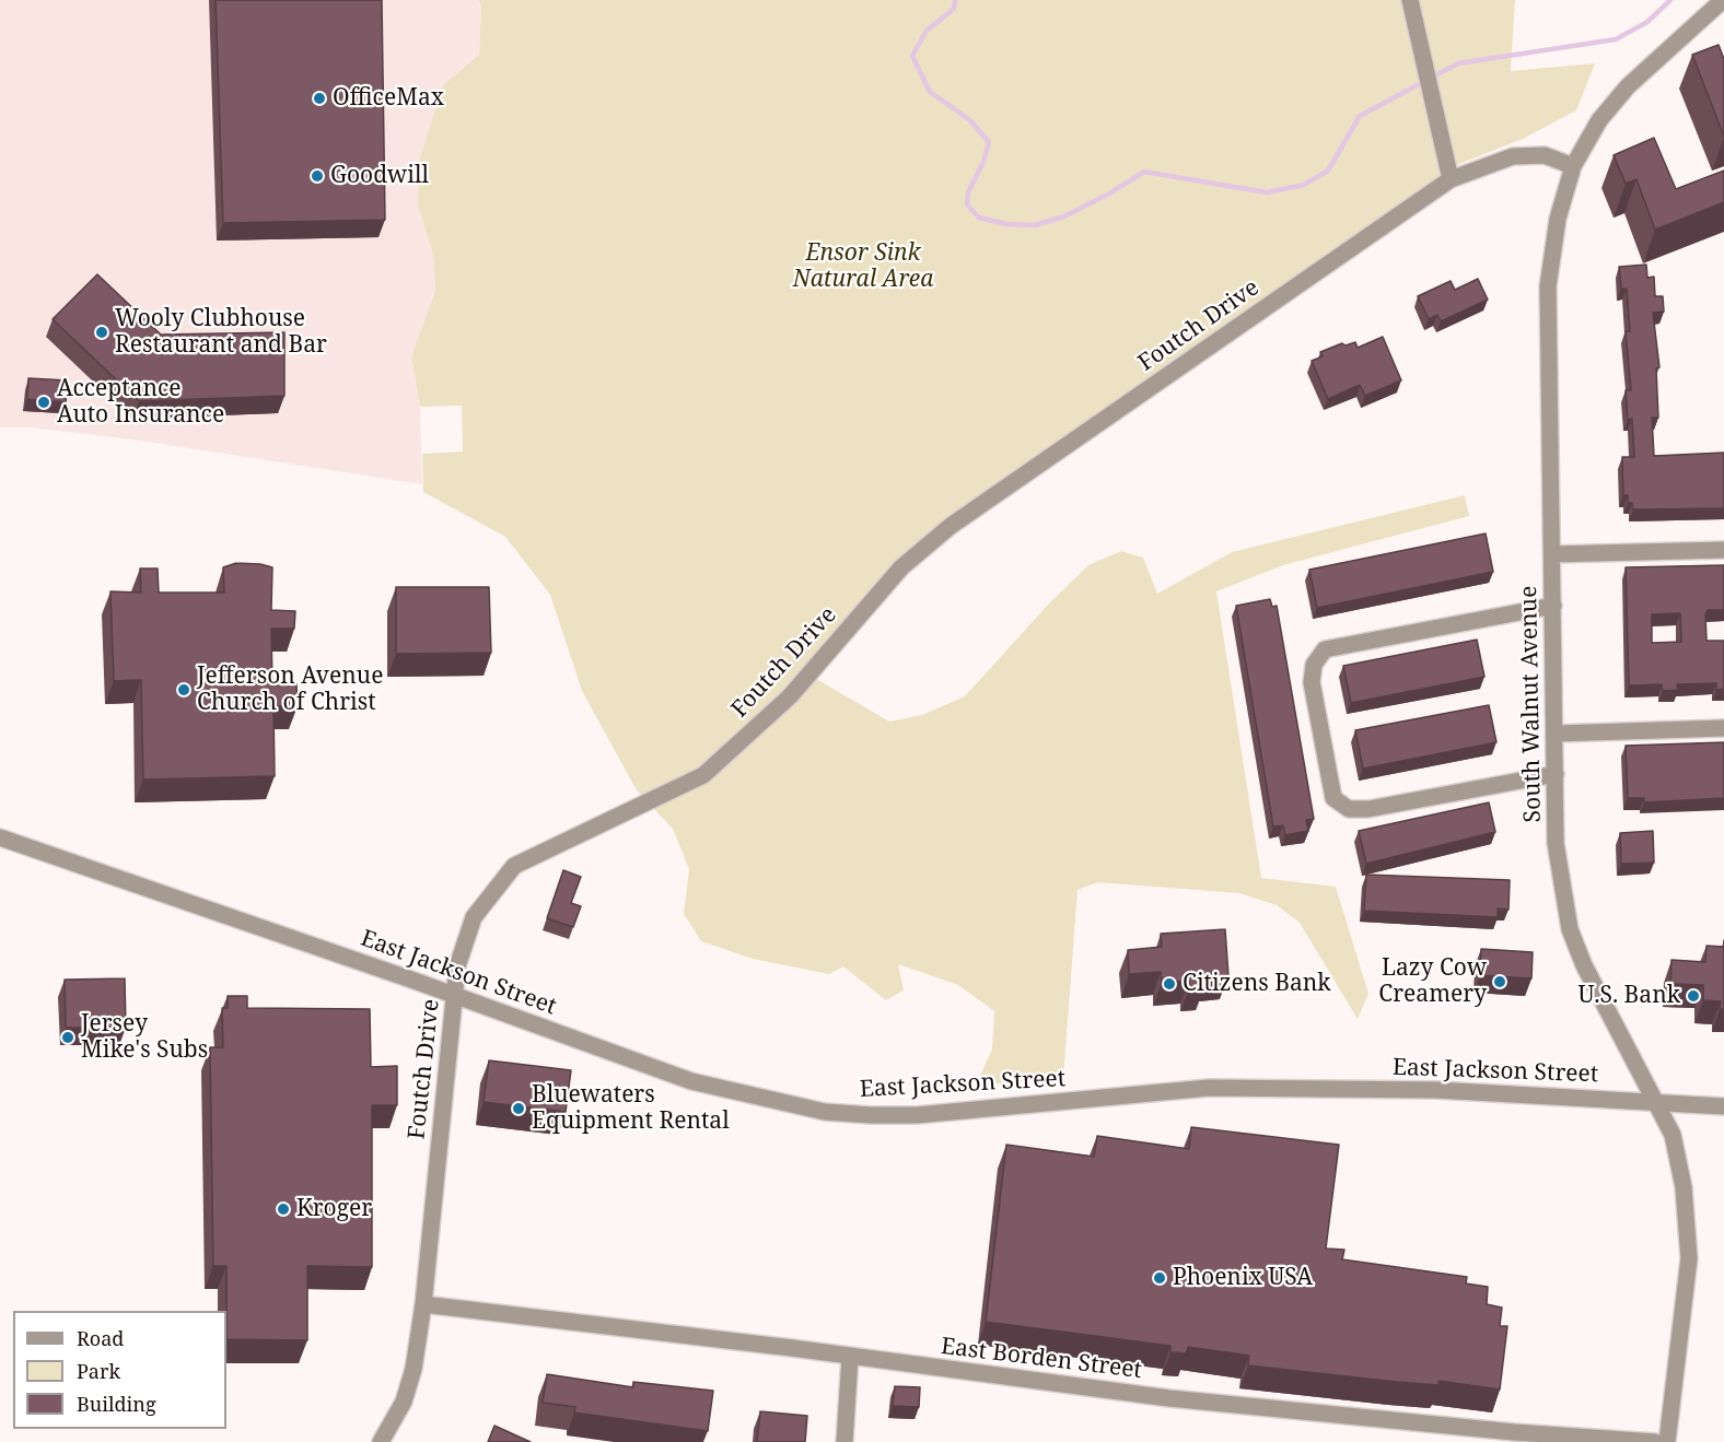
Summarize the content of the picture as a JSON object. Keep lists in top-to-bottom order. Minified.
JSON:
{"streets":{"street":["Foutch Drive","South Walnut Avenue","East Jackson Street","East Borden Street"]},"crossings":[["Foutch Drive","South Walnut Avenue"],["Foutch Drive","East Jackson Street"],["Foutch Drive","East Borden Street"],["South Walnut Avenue","East Jackson Street"]],"parks":["Ensor Sink Natural Area"],"places":["OfficeMax","Goodwill","Wooly Clubhouse Restaurant and Bar","Acceptance Auto Insurance","Jefferson Avenue Church of Christ","Lazy Cow Creamery","Citizens Bank","U.S. Bank","Jersey Mike's Subs","Bluewaters Equipment Rental","Kroger","Phoenix USA"],"legend":["Road","Park","Building"]}
